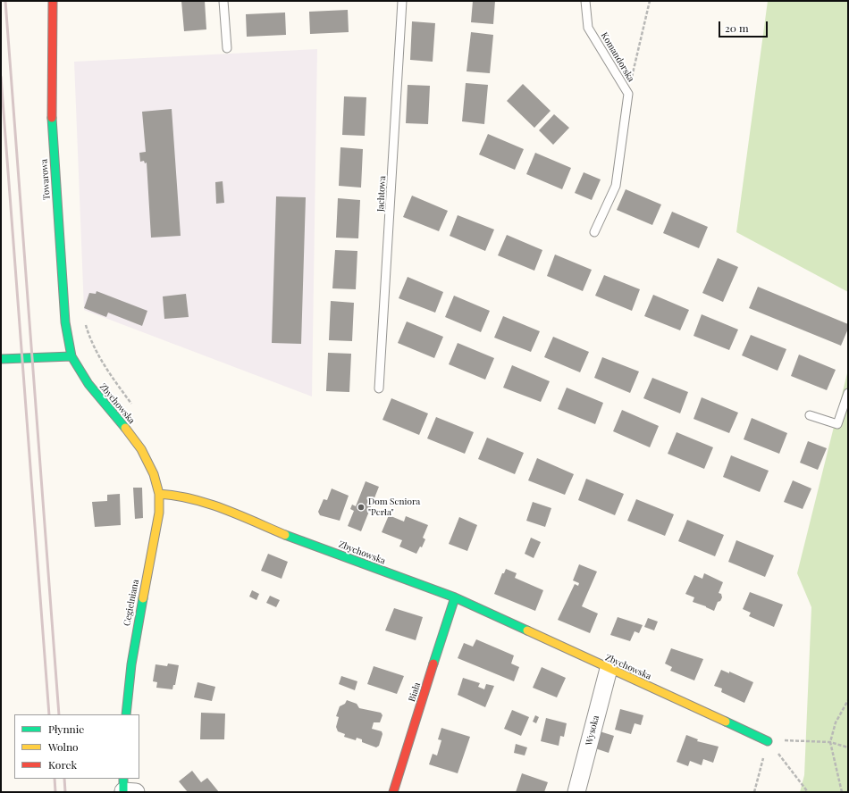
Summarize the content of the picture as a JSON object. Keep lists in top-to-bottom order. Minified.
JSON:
{"streets":{"street":["Towarowa","Zbychowska","Cegielniana","Biała","Wysoka"],"lane":["Komandorska","Jachtowa"]},"crossings":[["Towarowa","Zbychowska"],["Zbychowska","Cegielniana"],["Zbychowska","Biała"],["Zbychowska","Wysoka"]],"places":["Dom Seniora \"Perła\""],"legend":["Płynnie","Wolno","Korek"],"scale_bar":"20 m"}
